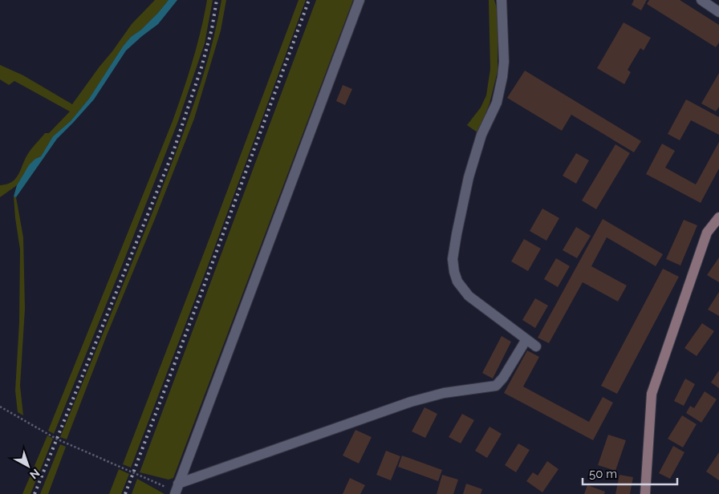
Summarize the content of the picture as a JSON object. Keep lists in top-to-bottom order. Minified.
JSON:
{"scale_bar":"50 m","north":"bottom right"}
